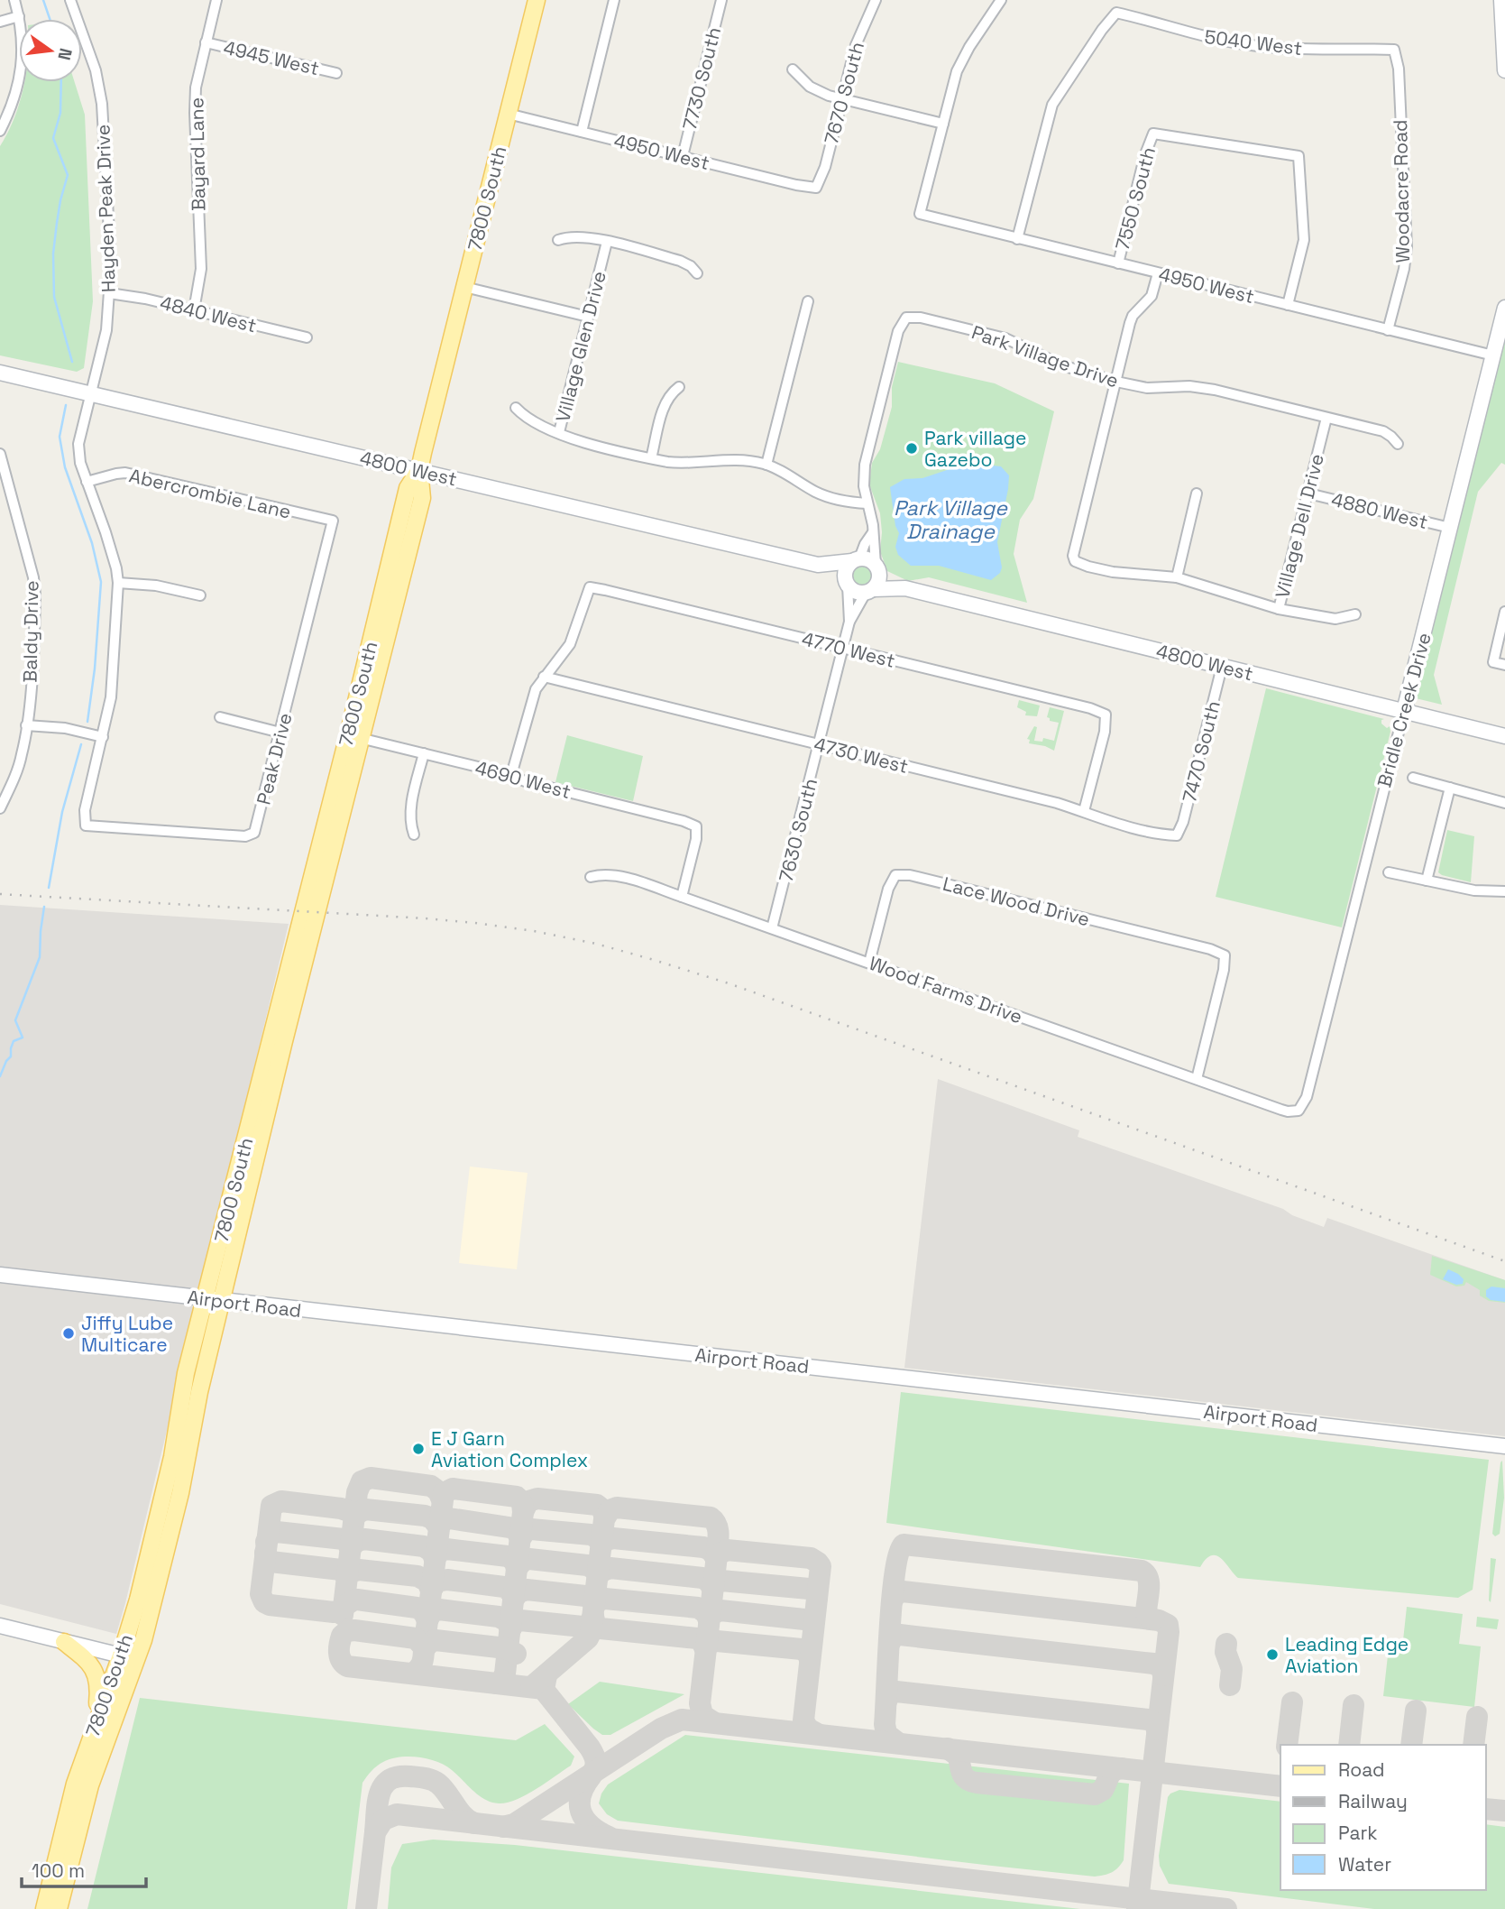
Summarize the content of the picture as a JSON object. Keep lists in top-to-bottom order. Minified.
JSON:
{"streets":{"main road":["7800 South"],"street":["5040 West","4945 West","7730 South","7670 South","4950 West","Bayard Lane","Woodacre Road","7550 South","Hayden Peak Drive","4840 West","Village Glen Drive","Park Village Drive","4800 West","Abercrombie Lane","4880 West","Village Dell Drive","Baldy Drive","4770 West","Bridle Creek Drive","7470 South","4730 West","Peak Drive","4690 West","7630 South","Lace Wood Drive","Wood Farms Drive","Airport Road"]},"crossings":[["5040 West","4950 West"],["5040 West","Woodacre Road"],["4945 West","Bayard Lane"],["7730 South","4950 West"],["7670 South","4950 West"],["4950 West","Woodacre Road"],["4950 West","7800 South"],["4950 West","7550 South"],["4950 West","Bridle Creek Drive"],["Bayard Lane","4840 West"],["7800 South","4800 West"],["7800 South","4690 West"],["7800 South","Airport Road"],["Hayden Peak Drive","4840 West"],["Hayden Peak Drive","4800 West"],["Hayden Peak Drive","Abercrombie Lane"],["Hayden Peak Drive","Peak Drive"],["Village Glen Drive","Park Village Drive"],["Park Village Drive","4800 West"],["Park Village Drive","Village Dell Drive"],["Park Village Drive","7630 South"],["4800 West","Bridle Creek Drive"],["4800 West","7470 South"],["4800 West","7630 South"],["Abercrombie Lane","Peak Drive"],["4880 West","Village Dell Drive"],["4880 West","Bridle Creek Drive"],["4770 West","4730 West"],["4770 West","7630 South"],["Bridle Creek Drive","Wood Farms Drive"],["7470 South","4730 West"],["4730 West","7630 South"],["4690 West","Wood Farms Drive"],["7630 South","Wood Farms Drive"],["Lace Wood Drive","Wood Farms Drive"]],"water":["Park Village Drainage"],"places":["Park village Gazebo","Jiffy Lube Multicare","E J Garn Aviation Complex","Leading Edge Aviation"],"legend":["Road","Railway","Park","Water"],"scale_bar":"100 m","north":"right"}
